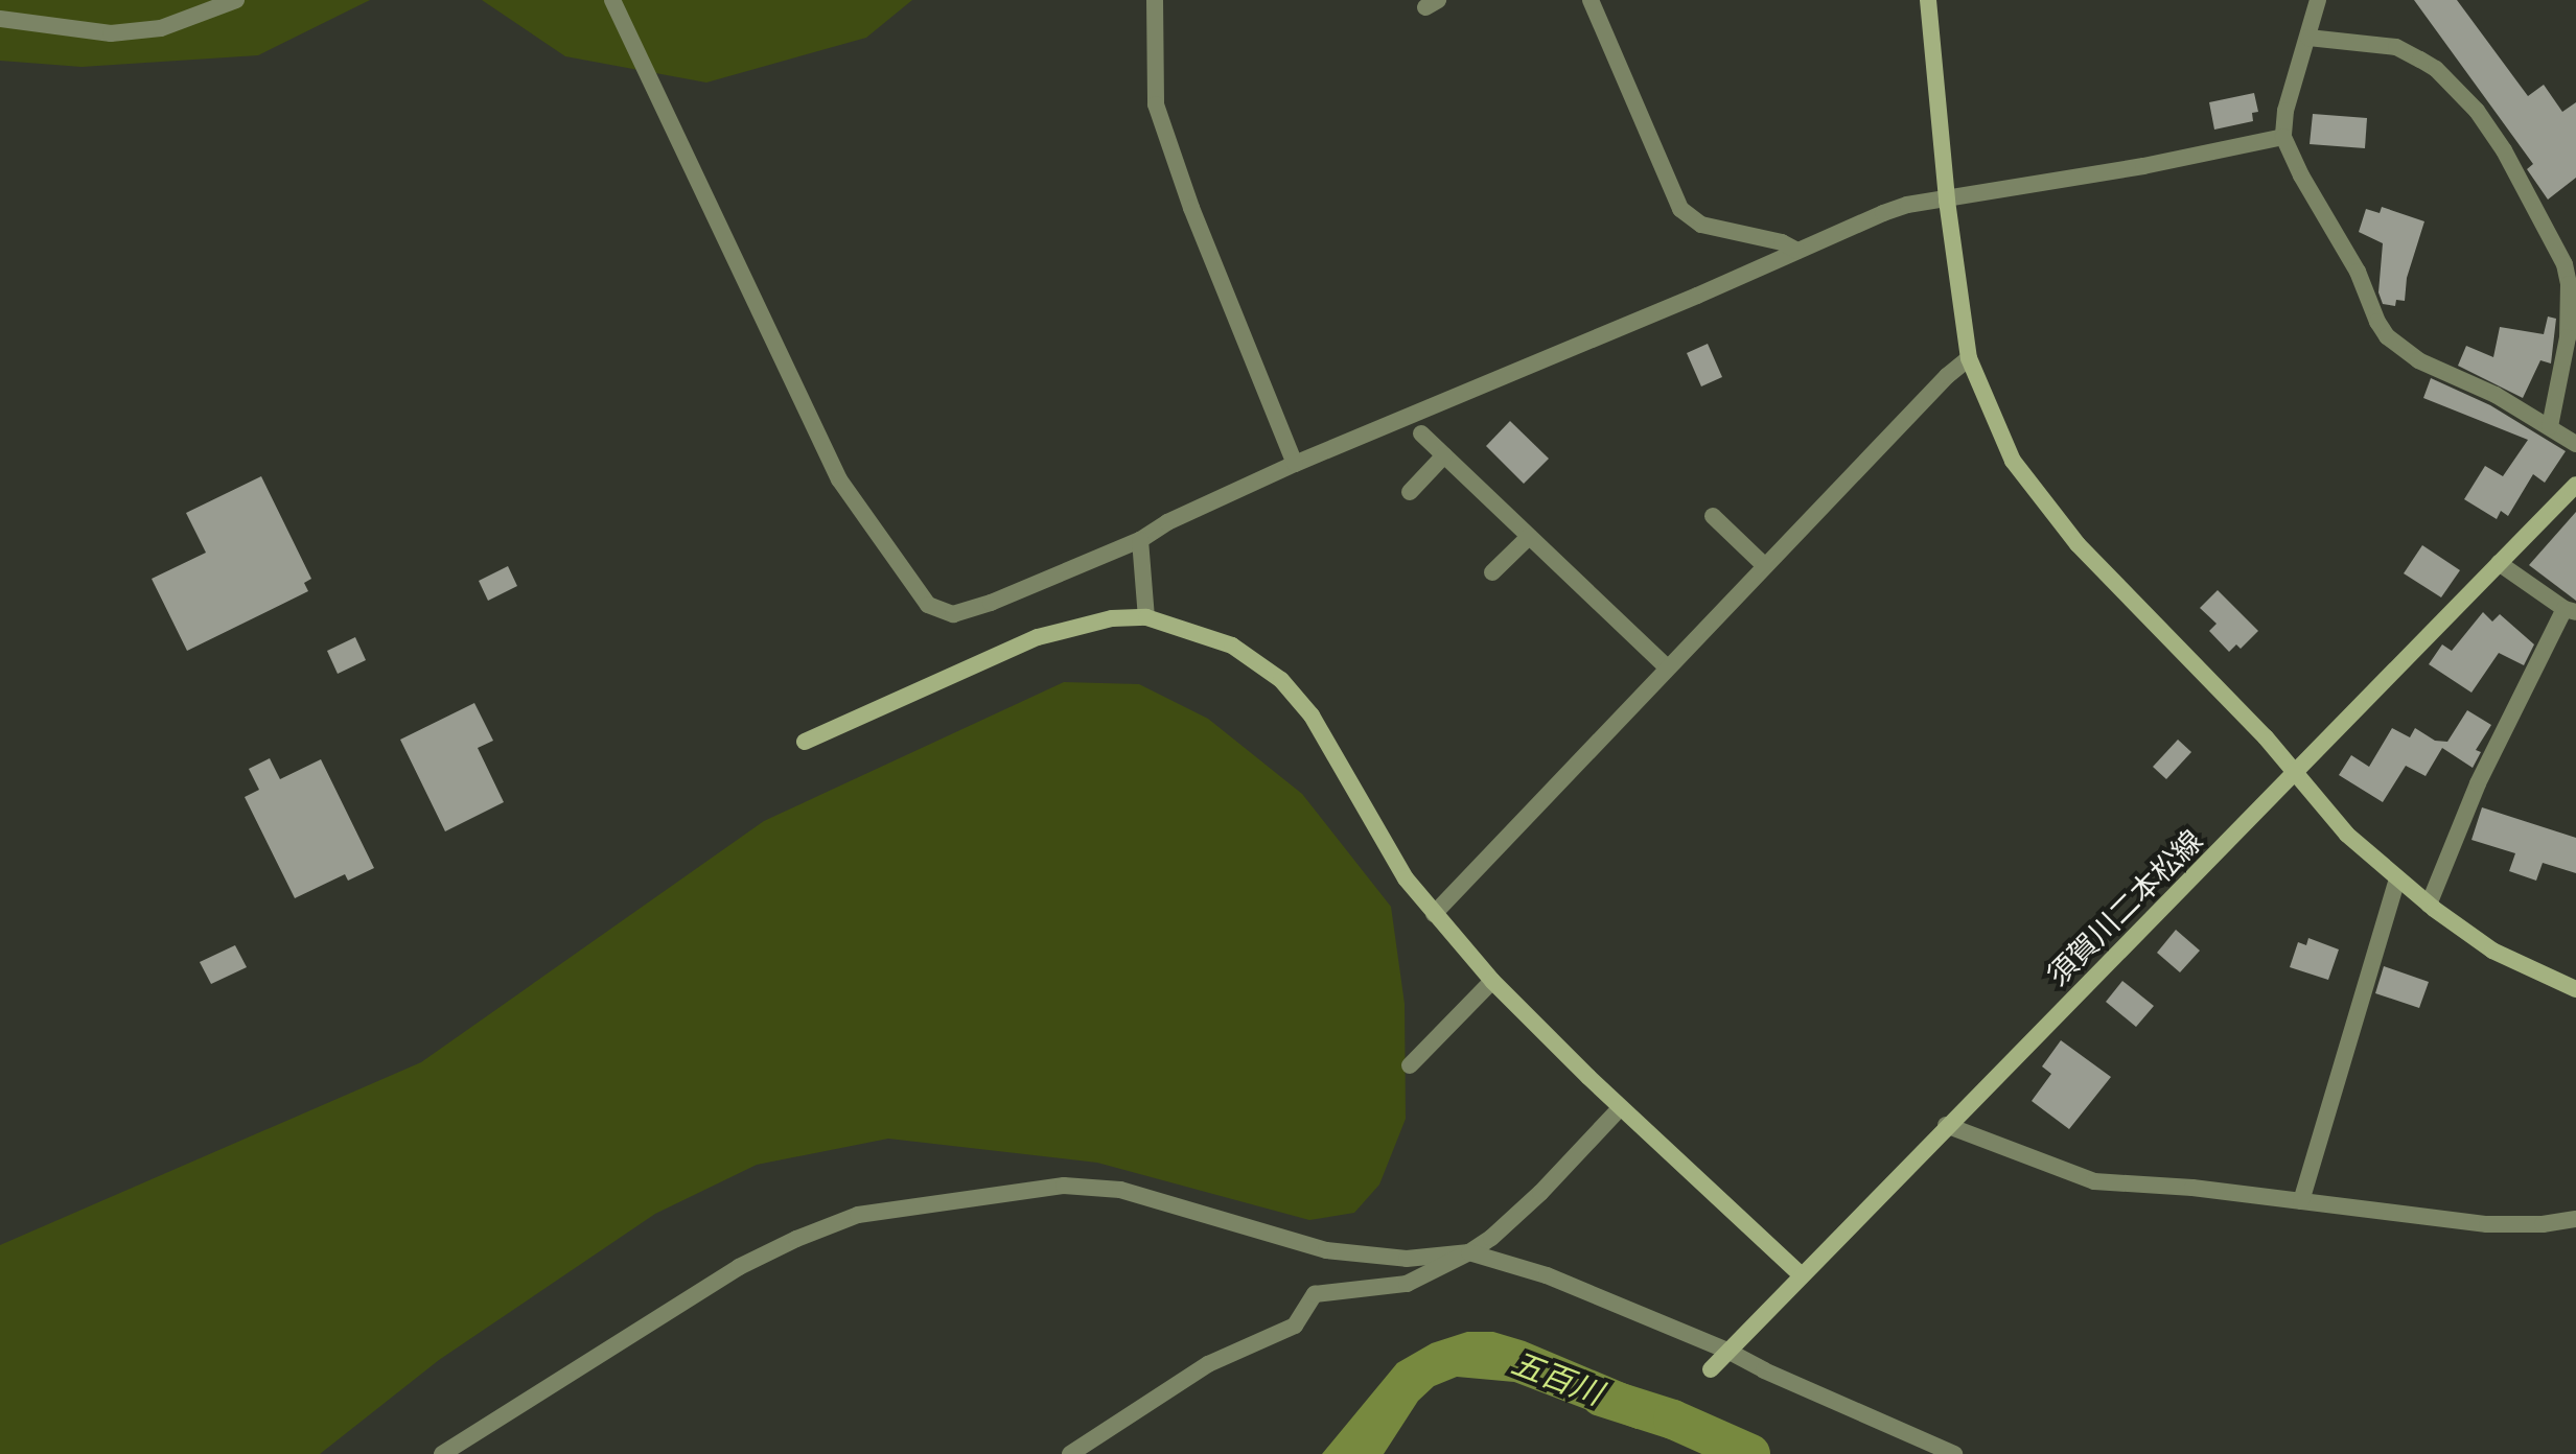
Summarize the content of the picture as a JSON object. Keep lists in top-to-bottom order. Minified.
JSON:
{"streets":{"street":["須賀川二本松線"]},"water":["五百川"]}
